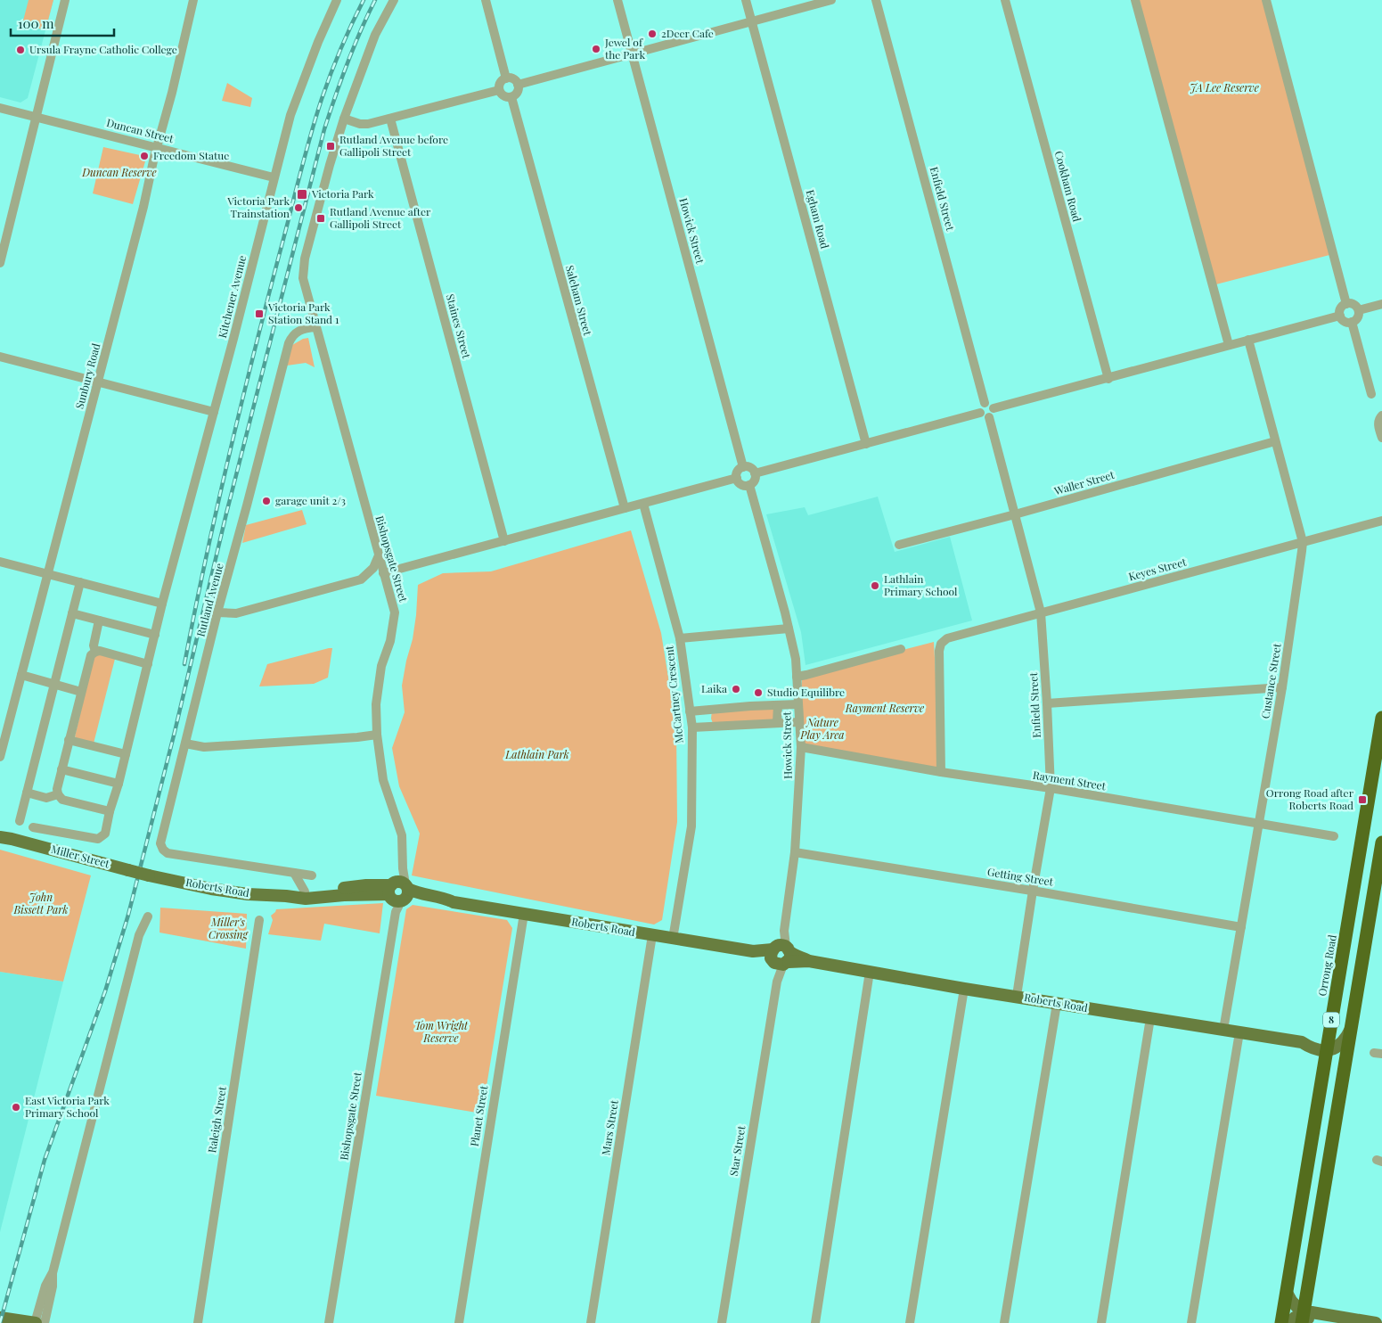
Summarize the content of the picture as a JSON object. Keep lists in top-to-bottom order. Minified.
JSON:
{"streets":{"highway":["Orrong Road","8"],"main road":["Miller Street","Roberts Road"],"street":["Duncan Street","Cookham Road","Enfield Street","Egham Road","Howick Street","Kitchener Avenue","Saleham Street","Staines Street","Sunbury Road","Waller Street","Bishopsgate Street","Keyes Street","Rutland Avenue","Custance Street","McCartney Crescent","Rayment Street","Getting Street","Planet Street","Raleigh Street","Mars Street","Star Street"]},"crossings":[["Duncan Street","Kitchener Avenue"],["Duncan Street","Sunbury Road"],["Enfield Street","Waller Street"],["Enfield Street","Keyes Street"],["Enfield Street","Rayment Street"],["Enfield Street","Getting Street"],["Enfield Street","Roberts Road"],["Howick Street","Rayment Street"],["Howick Street","Getting Street"],["Howick Street","Roberts Road"],["Howick Street","Star Street"],["Kitchener Avenue","Miller Street"],["Waller Street","Custance Street"],["Bishopsgate Street","Rutland Avenue"],["Bishopsgate Street","Roberts Road"],["Keyes Street","Custance Street"],["Keyes Street","Rayment Street"],["Custance Street","Rayment Street"],["Custance Street","Getting Street"],["Custance Street","Roberts Road"],["McCartney Crescent","Roberts Road"],["Miller Street","Roberts Road"],["Roberts Road","Orrong Road"],["Roberts Road","Planet Street"],["Roberts Road","Mars Street"],["Roberts Road","Star Street"]],"parks":["JA Lee Reserve","Duncan Reserve","Rayment Reserve","Nature Play Area","Lathlain Park","John Bissett Park","Miller's Crossing","Tom Wright Reserve"],"places":{"other":["2Deer Cafe","Jewel of the Park","Ursula Frayne Catholic College","Freedom Statue","Victoria Park Trainstation","garage unit 2/3","Lathlain Primary School","Laika","Studio Equilibre","East Victoria Park Primary School"],"transit":["Rutland Avenue before Gallipoli Street","Victoria Park","Rutland Avenue after Gallipoli Street","Victoria Park Station Stand 1","Orrong Road after Roberts Road"]},"scale_bar":"100 m"}
